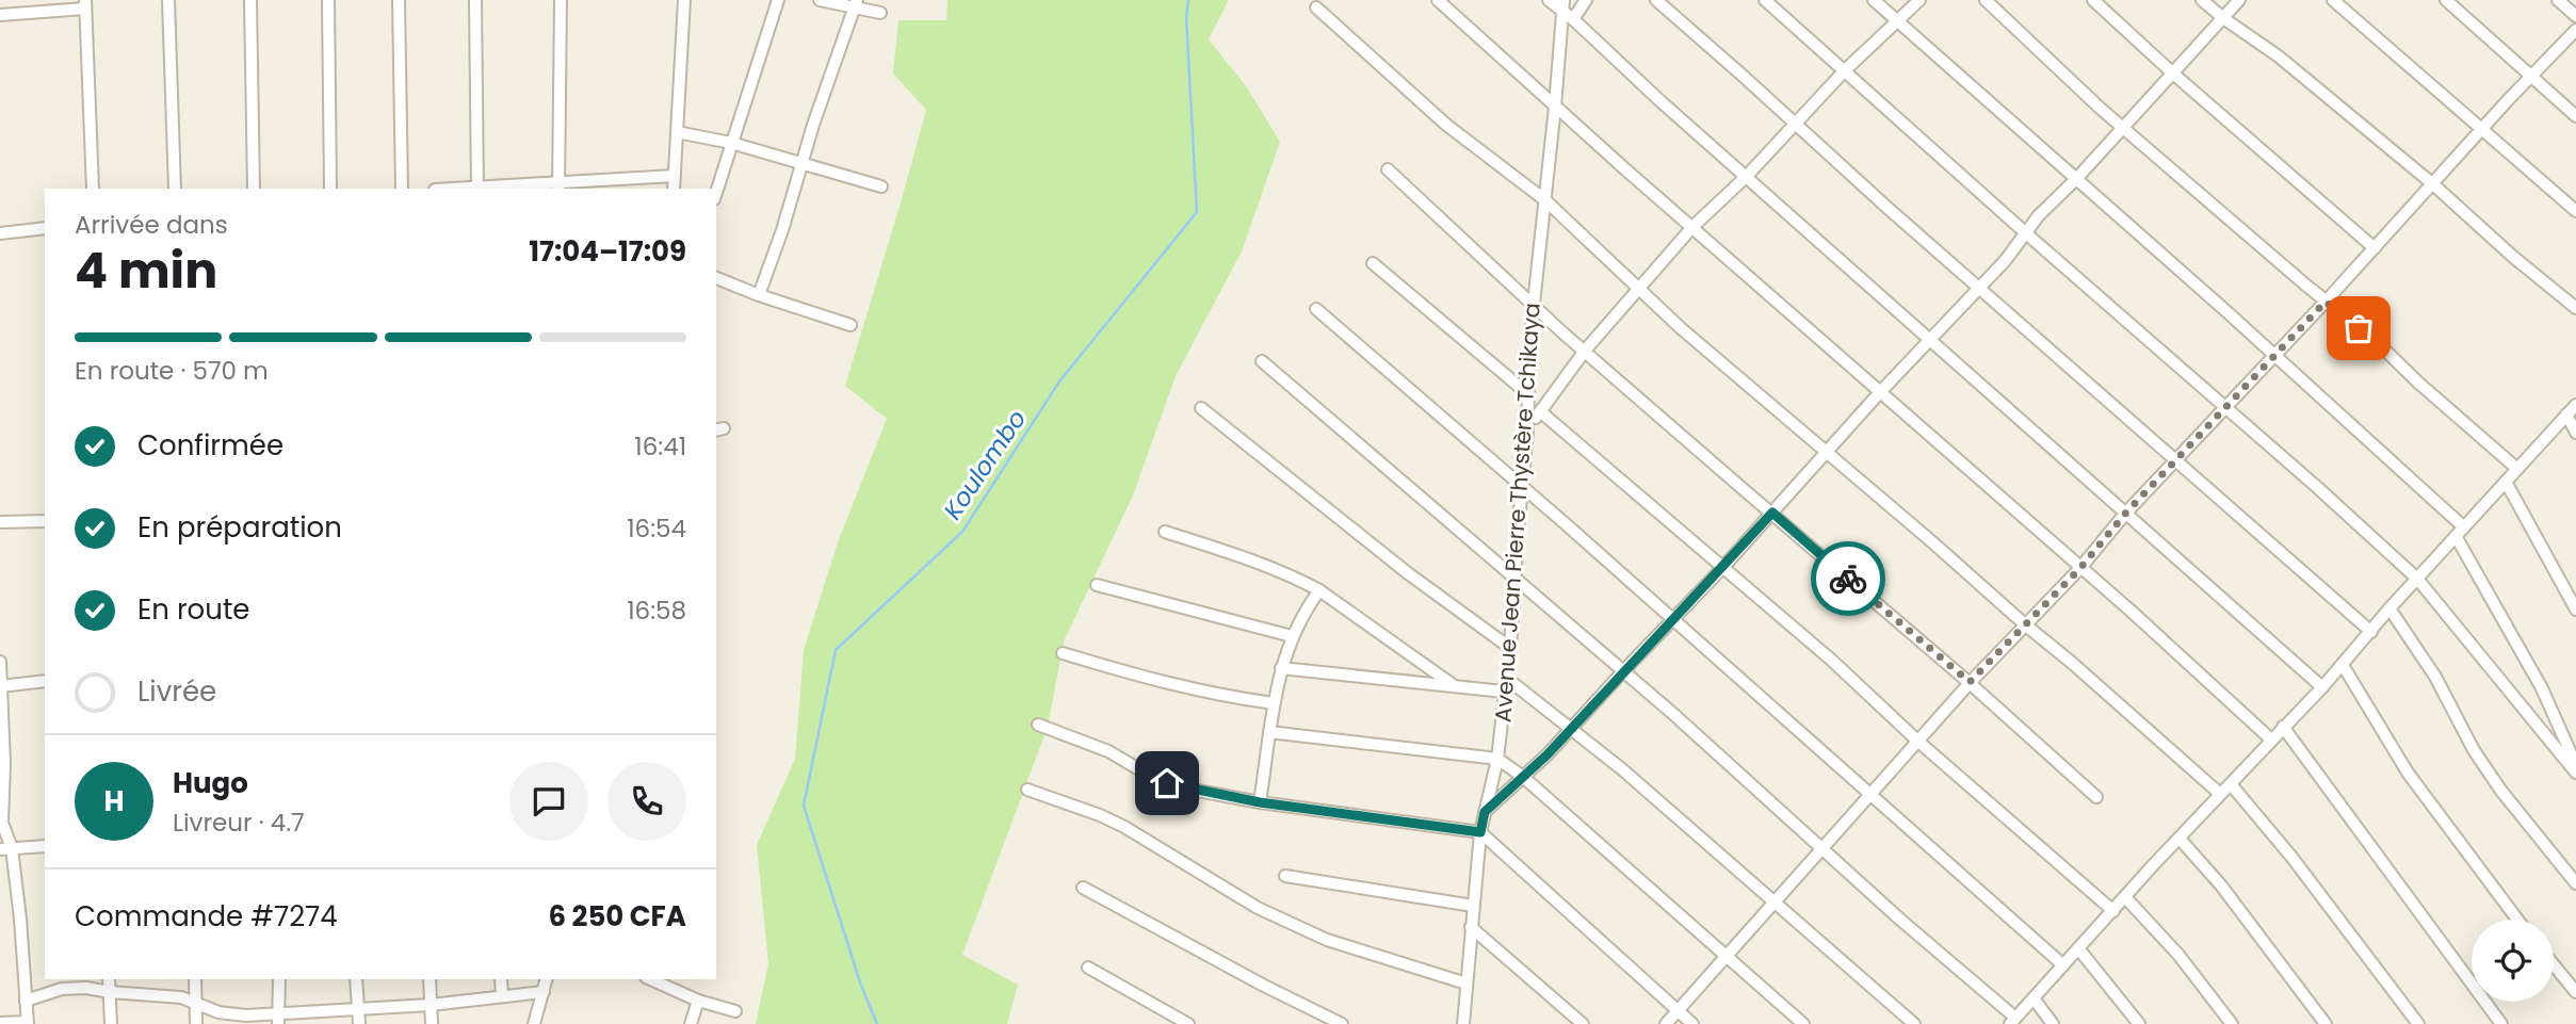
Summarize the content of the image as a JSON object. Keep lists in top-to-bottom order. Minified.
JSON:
{"streets":{"street":["Avenue Jean Pierre Thystère Tchikaya"]},"water":["Koulombo"],"page":{"heading":["4 min","Arrivée dans","17:04–17:09"],"panel":["Hugo","Livreur · 4.7","Commande #7274","6 250 CFA"],"bar":"En route · 570 m","list":[["Confirmée","16:41"],["En préparation","16:54"],["En route","16:58"],"Livrée"],"round":"H"}}
